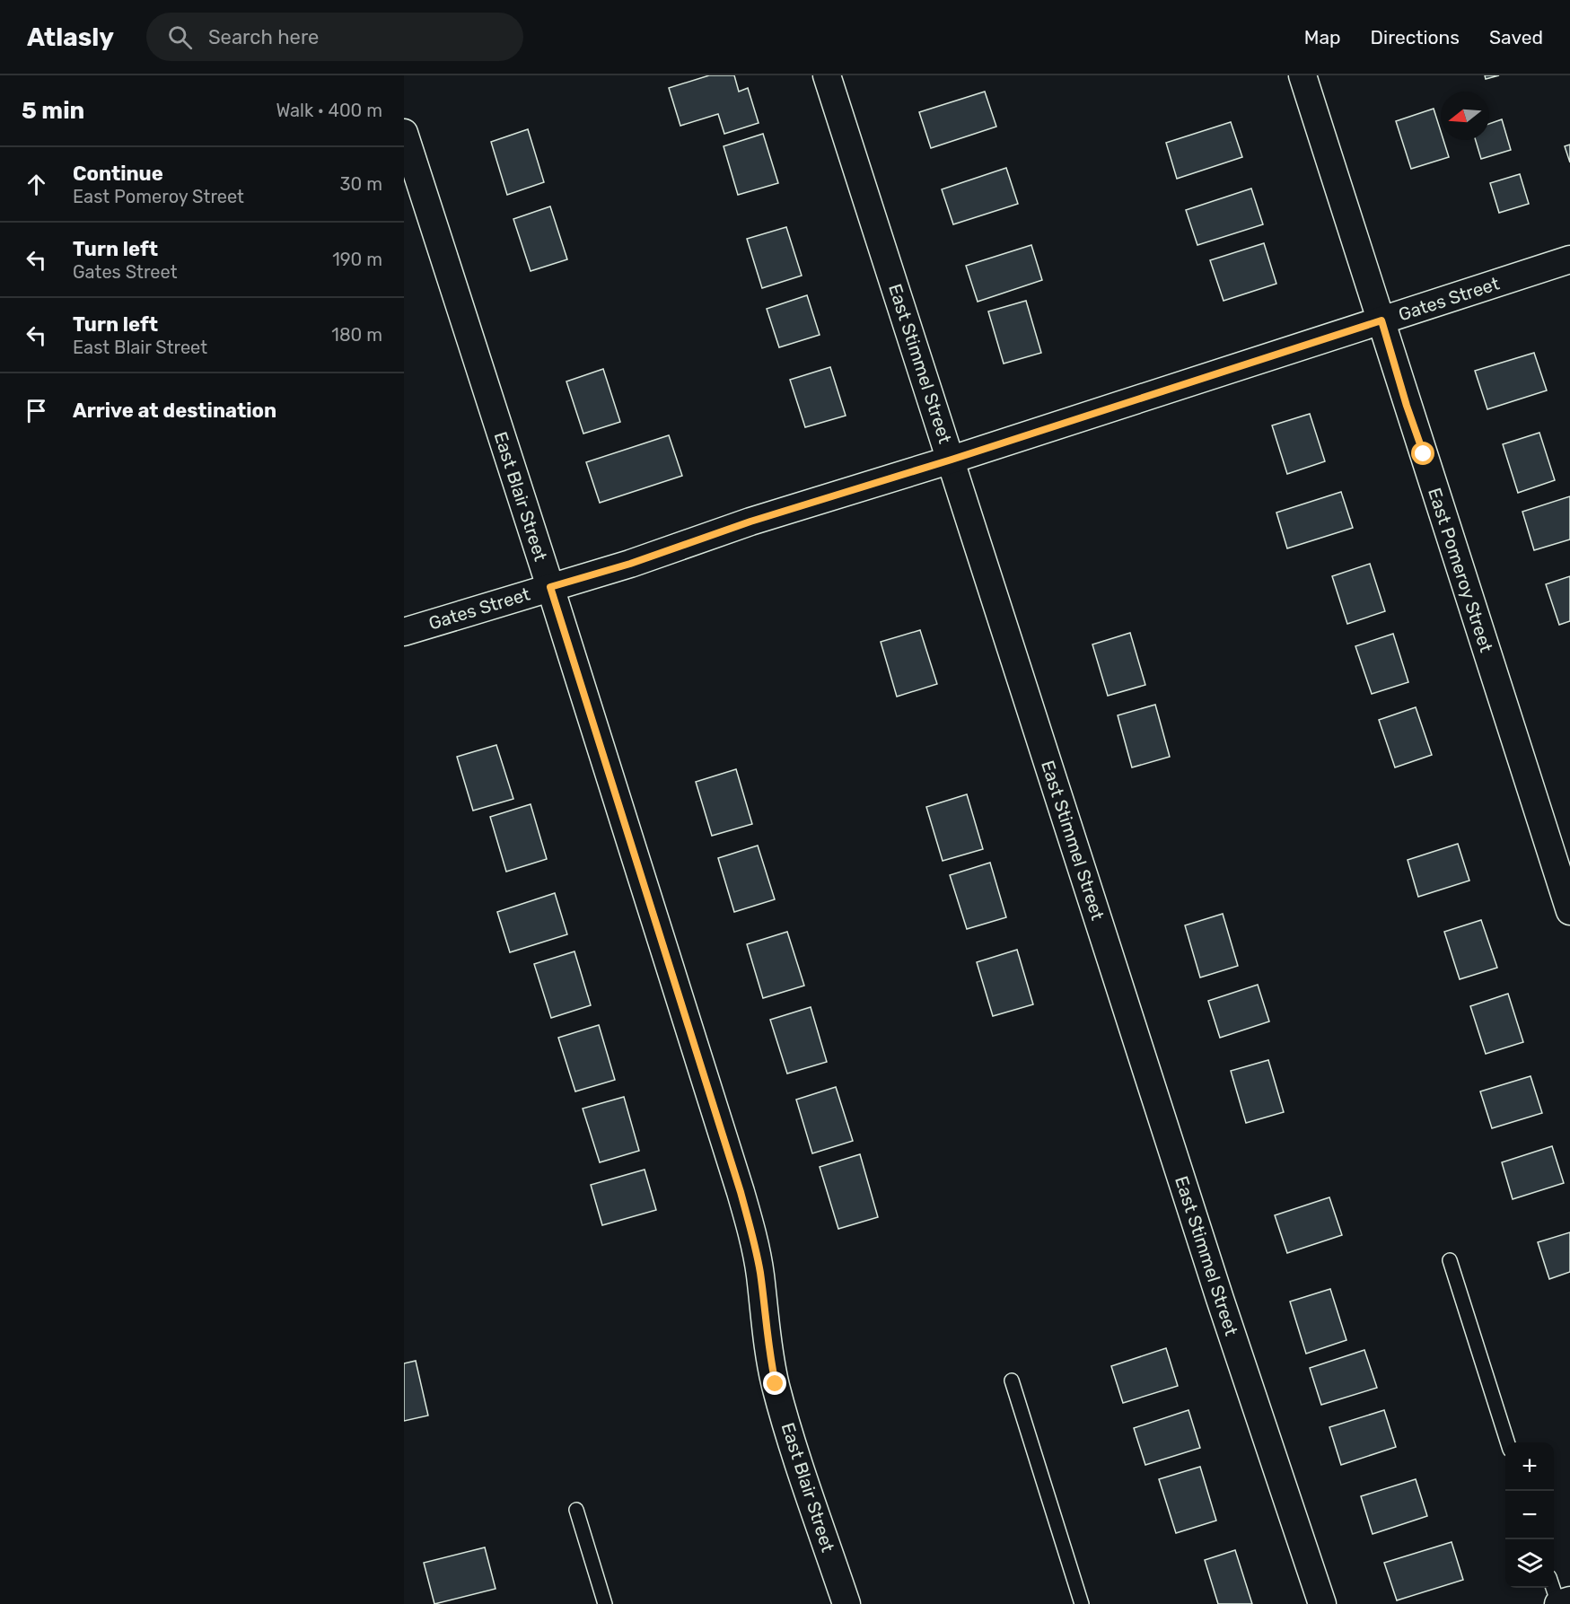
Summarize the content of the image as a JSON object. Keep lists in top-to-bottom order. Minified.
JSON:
{"streets":{"street":["Gates Street","East Stimmel Street","East Blair Street","East Pomeroy Street"]},"crossings":[["Gates Street","East Stimmel Street"],["Gates Street","East Blair Street"],["Gates Street","East Pomeroy Street"]],"north":"left","page":{"header":"Atlasly","search":"Search here","nav":["Map","Directions","Saved"],"heading":["5 min","Walk · 400 m"],"list":[["Continue","East Pomeroy Street","30 m"],["Turn left","Gates Street","190 m"],["Turn left","East Blair Street","180 m"],"Arrive at destination"],"map_buttons":["+","−"]}}
